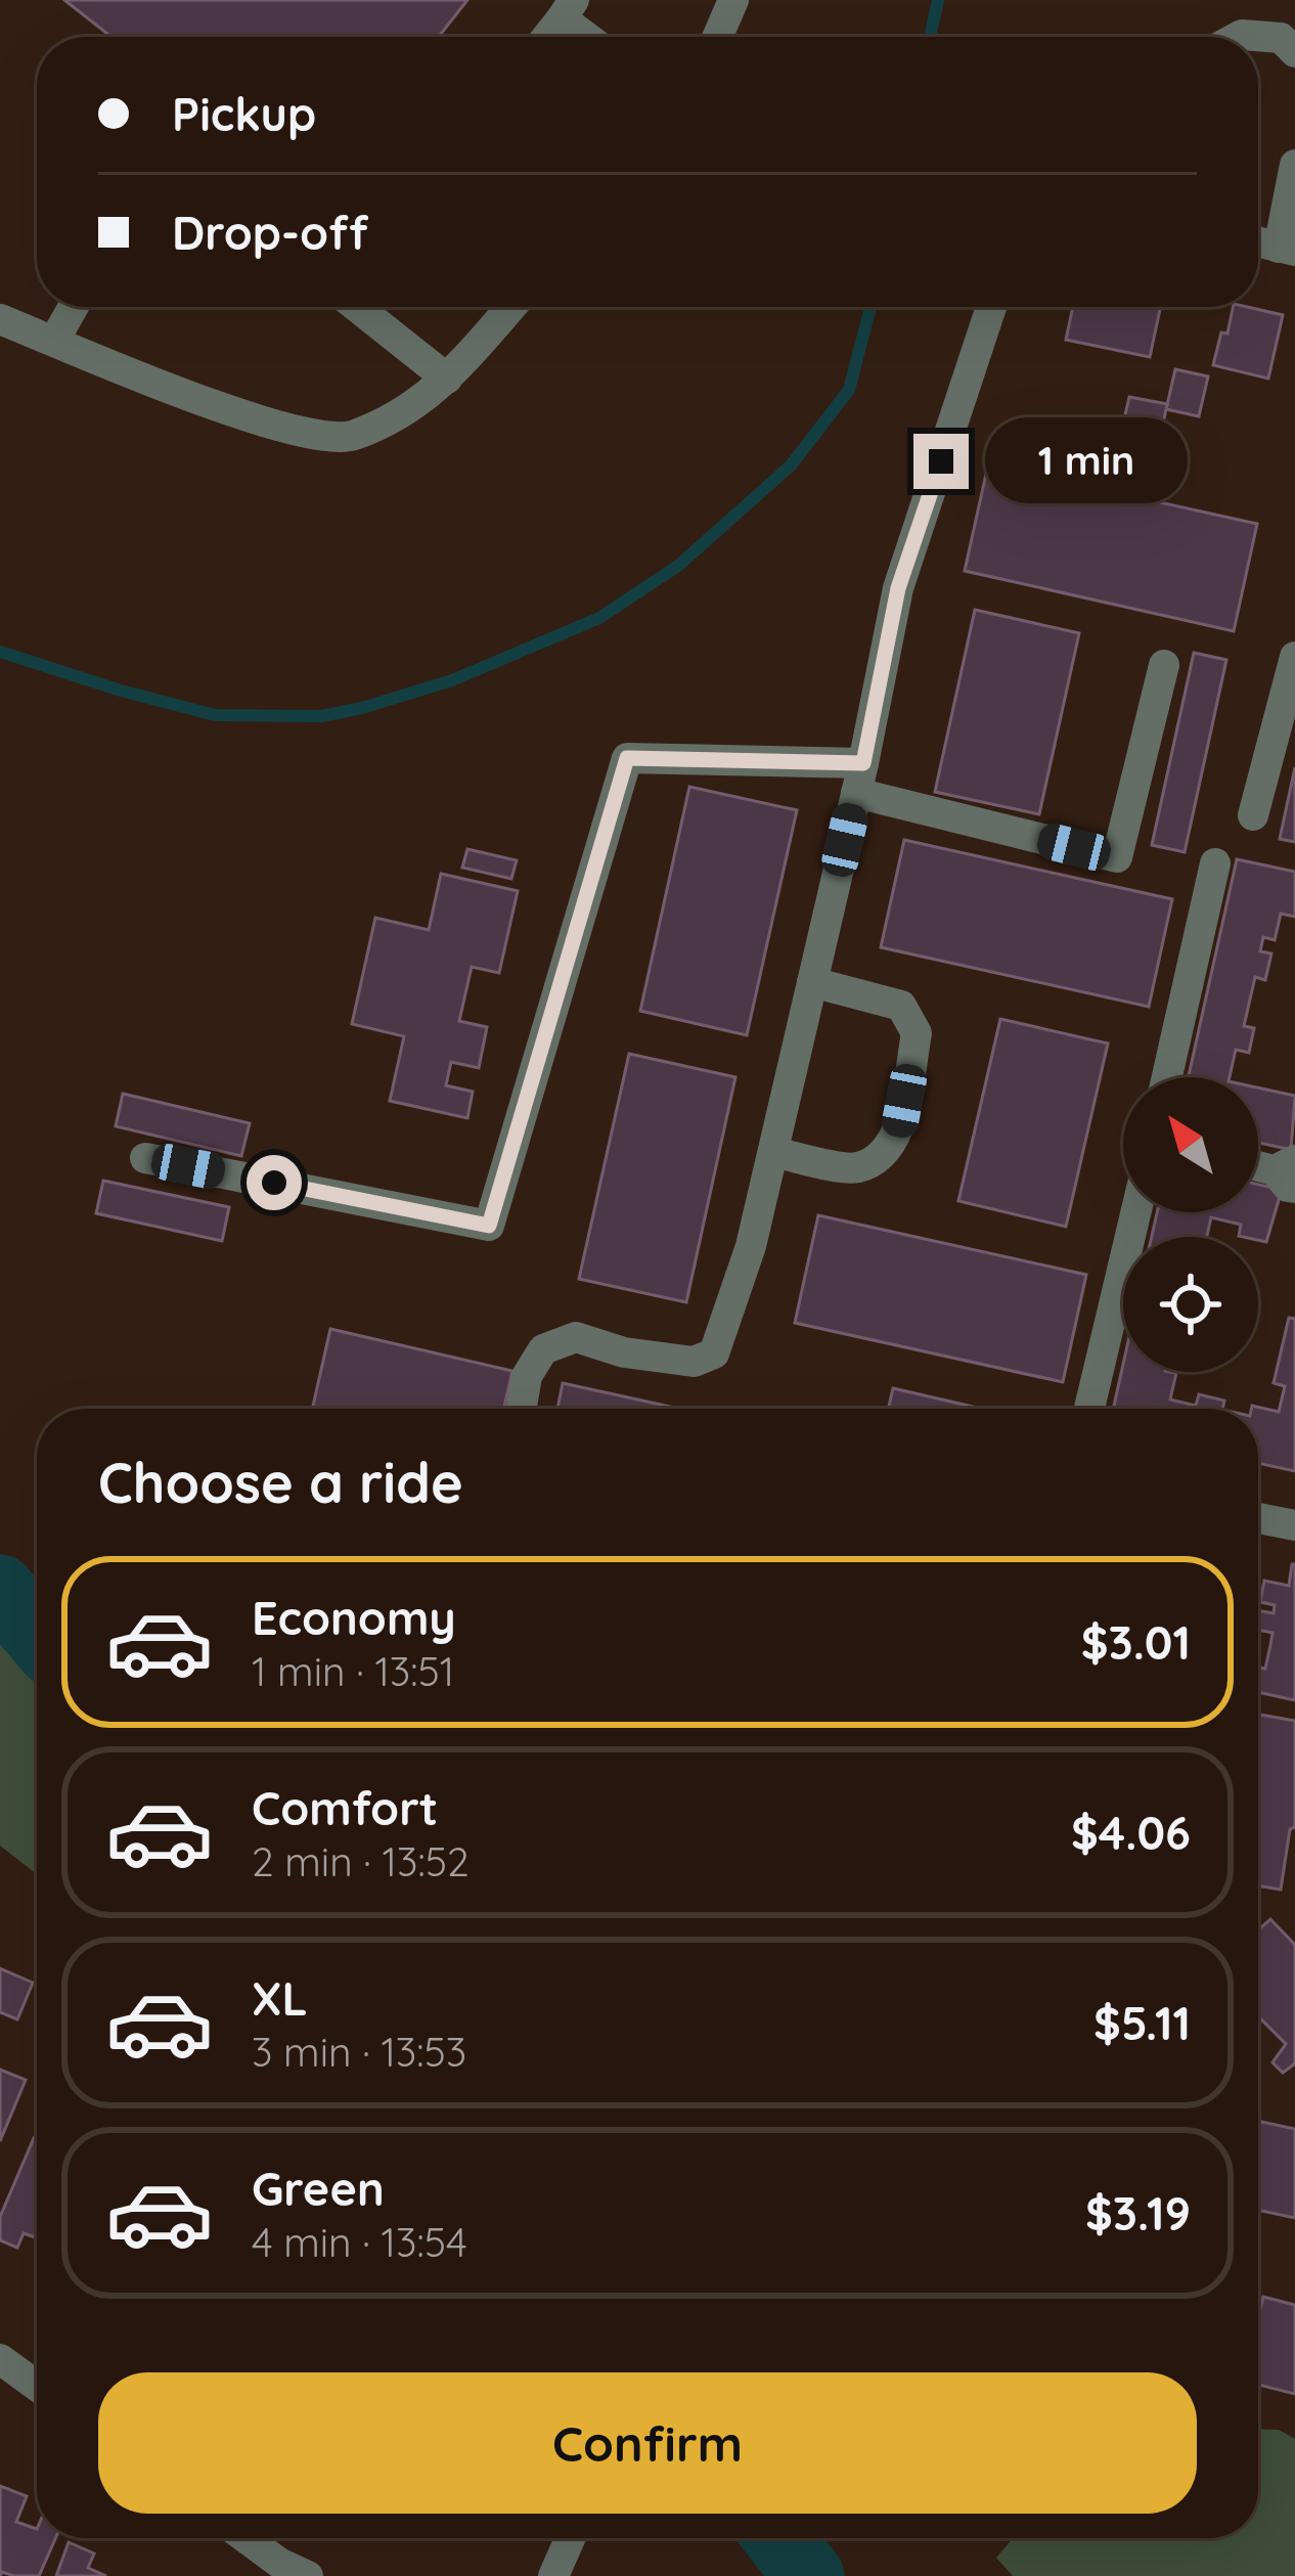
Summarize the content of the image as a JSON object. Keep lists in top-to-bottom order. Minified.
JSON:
{"north":"top left","page":{"banner":["Pickup","Drop-off"],"bubble":"1 min","heading":"Choose a ride","list":[{"name":"Economy","note":"1 min · 13:51","value":"$3.01"},{"name":"Comfort","note":"2 min · 13:52","value":"$4.06"},{"name":"XL","note":"3 min · 13:53","value":"$5.11"},{"name":"Green","note":"4 min · 13:54","value":"$3.19"}],"buttons":"Confirm"}}
